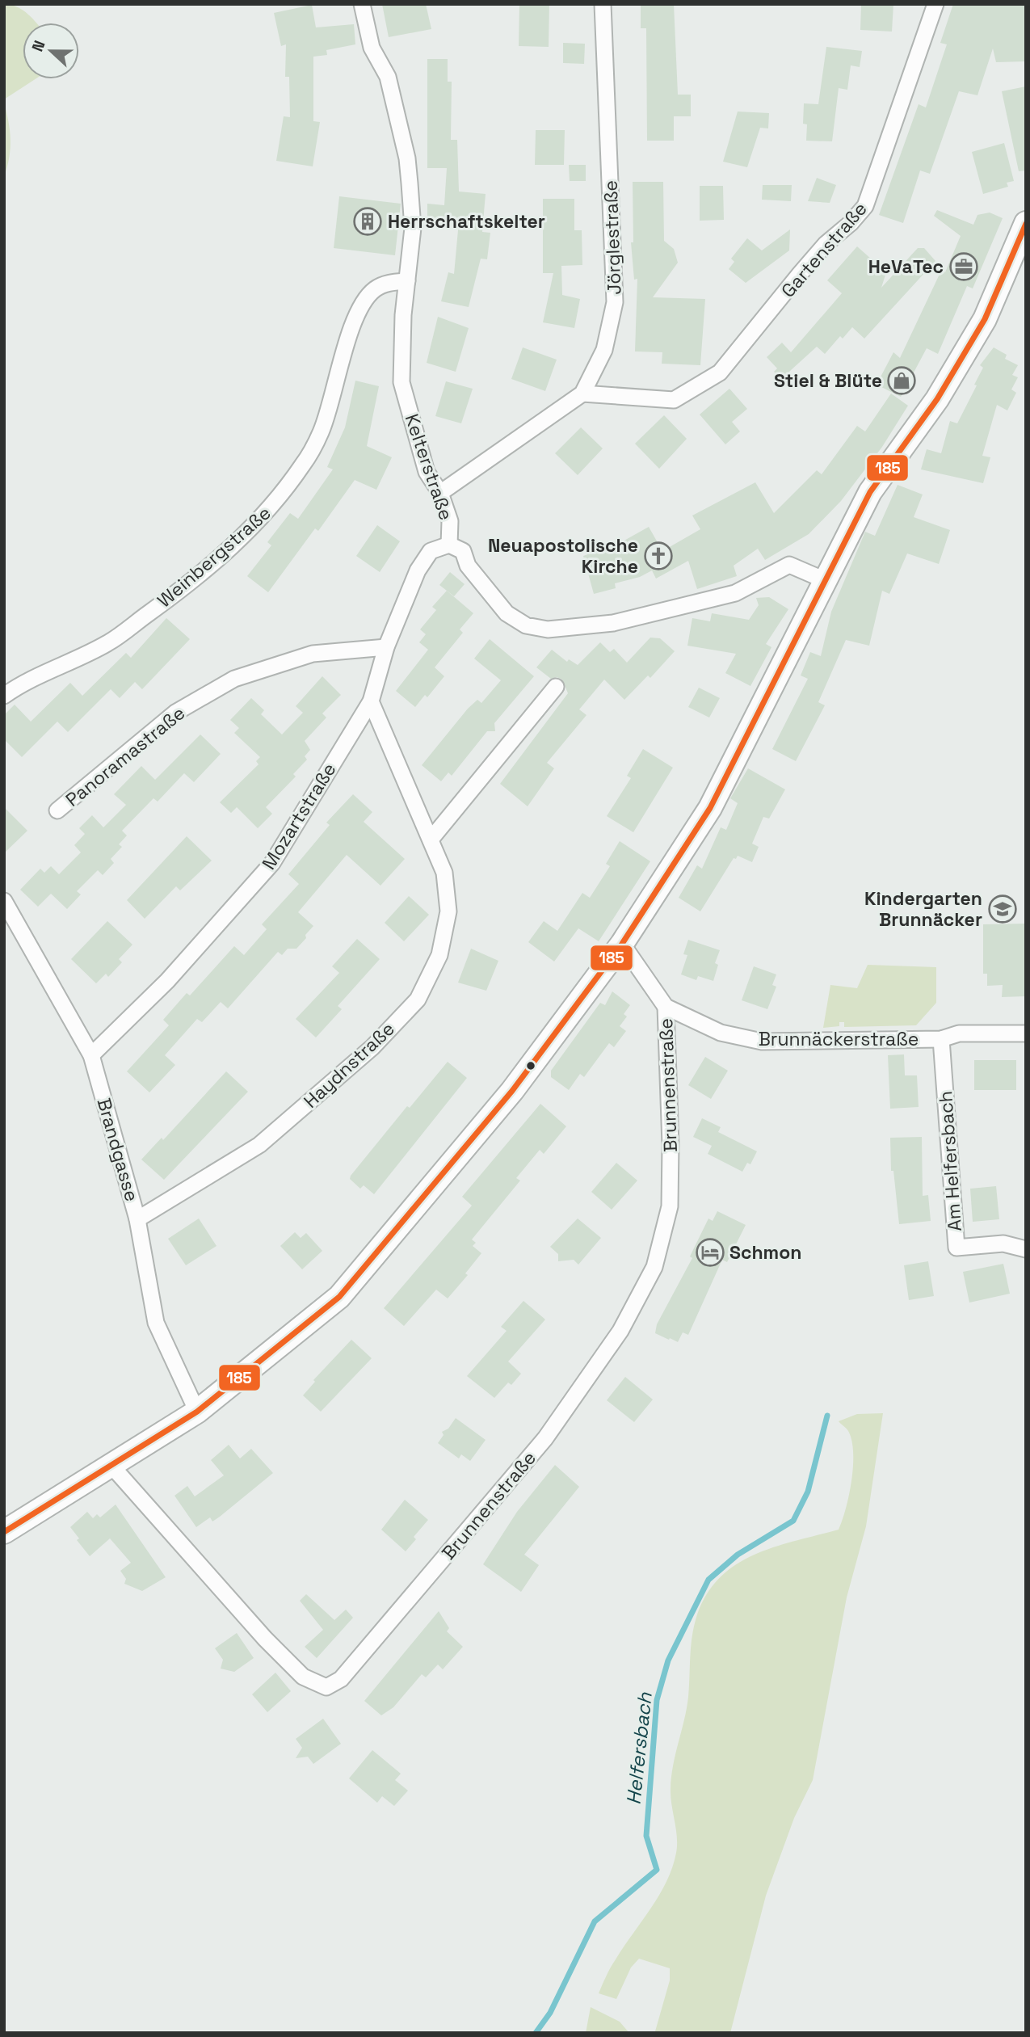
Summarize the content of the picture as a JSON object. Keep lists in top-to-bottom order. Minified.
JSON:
{"streets":{"street":["Jörglestraße","Gartenstraße","Kelterstraße","Weinbergstraße","Panoramastraße","Mozartstraße","Brunnäckerstraße","Haydnstraße","Brunnenstraße","Brandgasse","Am Helfersbach"]},"crossings":[["Jörglestraße","Gartenstraße"],["Jörglestraße","Kelterstraße"],["Kelterstraße","Weinbergstraße"],["Kelterstraße","Mozartstraße"],["Panoramastraße","Mozartstraße"],["Mozartstraße","Haydnstraße"],["Mozartstraße","Brandgasse"],["Brunnäckerstraße","Brunnenstraße"],["Brunnäckerstraße","Am Helfersbach"],["Haydnstraße","Brandgasse"]],"water":["Helfersbach"],"places":{"building":["Herrschaftskelter"],"office":["HeVaTec"],"shop":["Stiel & Blüte"],"church":["Neuapostolische Kirche"],"school or university":["Kindergarten Brunnäcker"],"hotel":["Schmon"]},"lines":["transit line 185"],"north":"left"}
